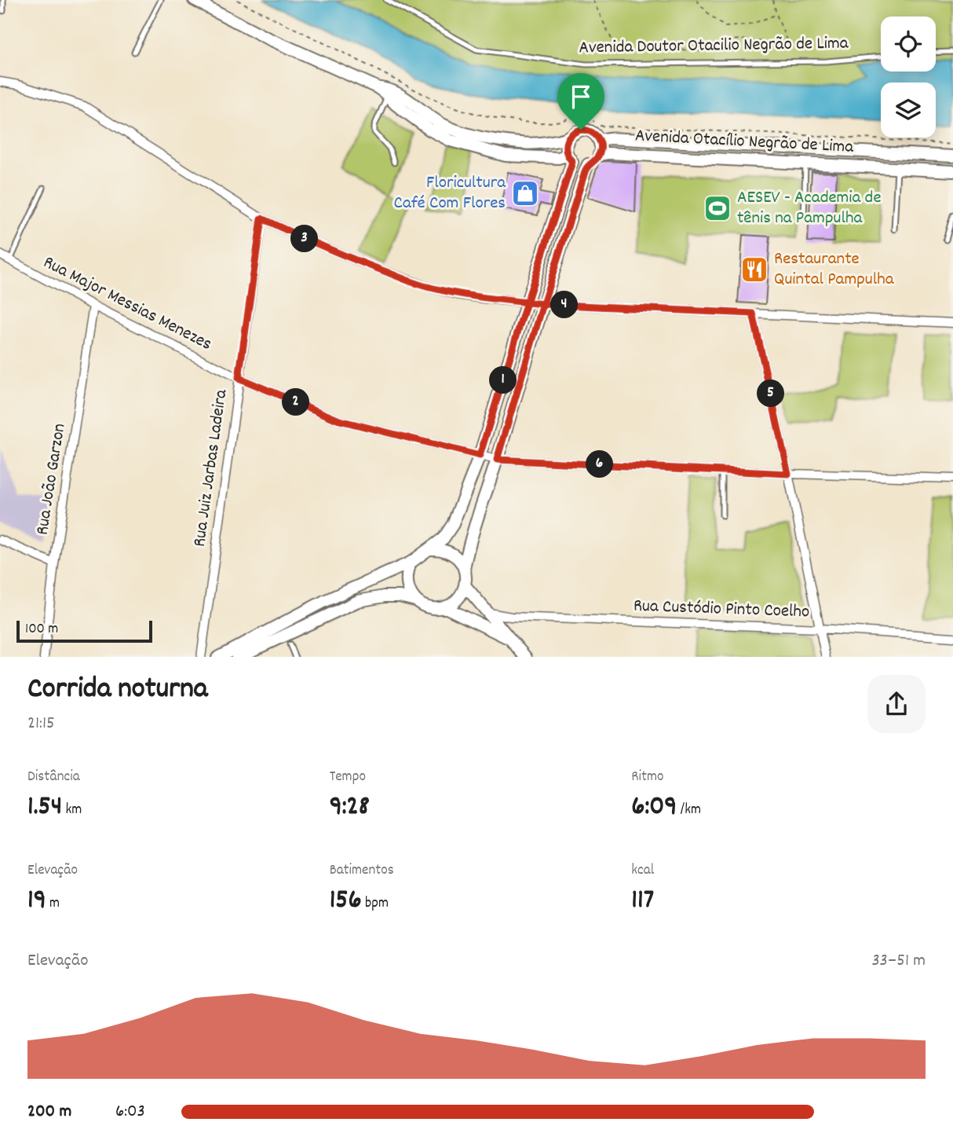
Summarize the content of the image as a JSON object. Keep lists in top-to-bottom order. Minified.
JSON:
{"streets":{"street":["Avenida Otacílio Negrão de Lima","Rua Major Messias Menezes","Rua Juiz Jarbas Ladeira","Rua João Garzon","Rua Custódio Pinto Coelho"],"lane":["Avenida Doutor Otacilio Negrão de Lima"]},"crossings":[["Rua Major Messias Menezes","Rua Juiz Jarbas Ladeira"],["Rua Major Messias Menezes","Rua João Garzon"]],"places":{"shop":["Floricultura Café Com Flores"],"sports":["AESEV - Academia de tênis na Pampulha"],"restaurant":["Restaurante Quintal Pampulha"]},"scale_bar":"100 m","page":{"pins":["3","4","1","5","2","6"],"scale":"100 m","heading":["Corrida noturna","21:15"],"stats":[["Distância","1.54 km"],["Tempo","9:28"],["Ritmo","6:09 /km"],["Elevação","19 m"],["Batimentos","156 bpm"],["kcal","117"]],"chart":["Elevação","33–51 m"],"list":[{"name":"200 m","note":"6:03"}]}}
